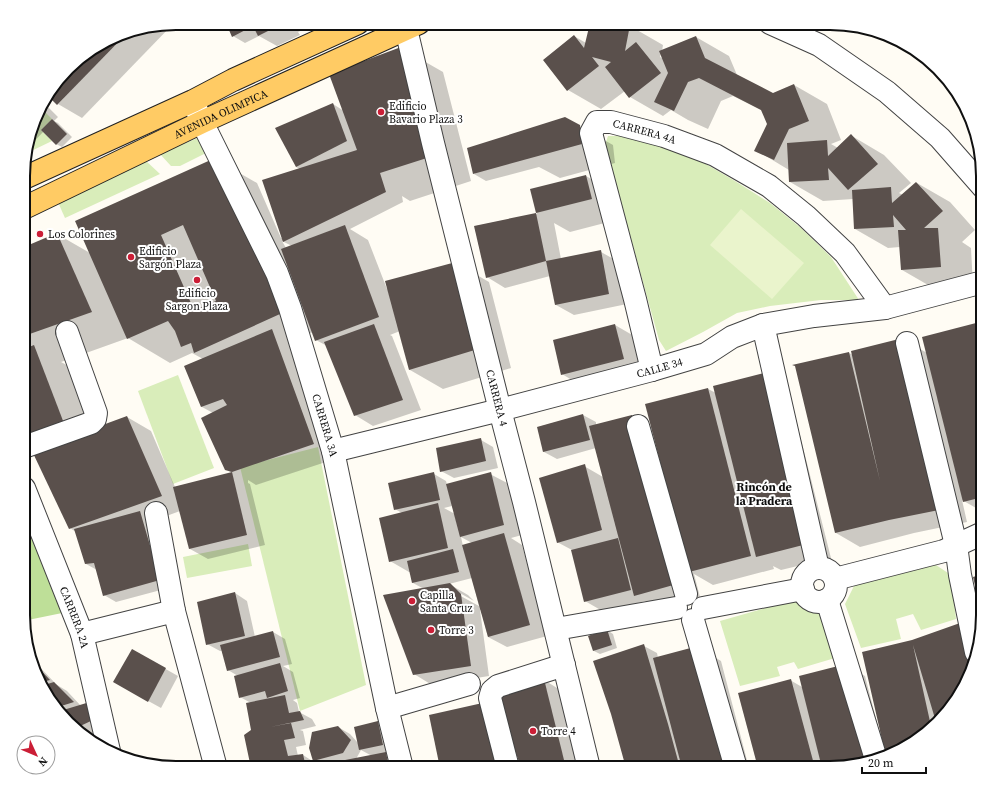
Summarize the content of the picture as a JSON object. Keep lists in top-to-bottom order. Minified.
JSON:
{"streets":{"main road":["AVENIDA OLIMPICA"],"street":["CARRERA 4A","CALLE 34","CARRERA 4","CARRERA 3A","CARRERA 2A"]},"crossings":[["AVENIDA OLIMPICA","CARRERA 3A"],["CARRERA 4A","CALLE 34"],["CALLE 34","CARRERA 4"],["CALLE 34","CARRERA 3A"]],"districts":["Rincón de la Pradera"],"places":["Edificio Bavario Plaza 3","Los Colorines","Edificio Sargón Plaza","Edificio Sargon Plaza","Capilla Santa Cruz","Torre 3","Torre 4"],"scale_bar":"20 m","north":"bottom right"}
